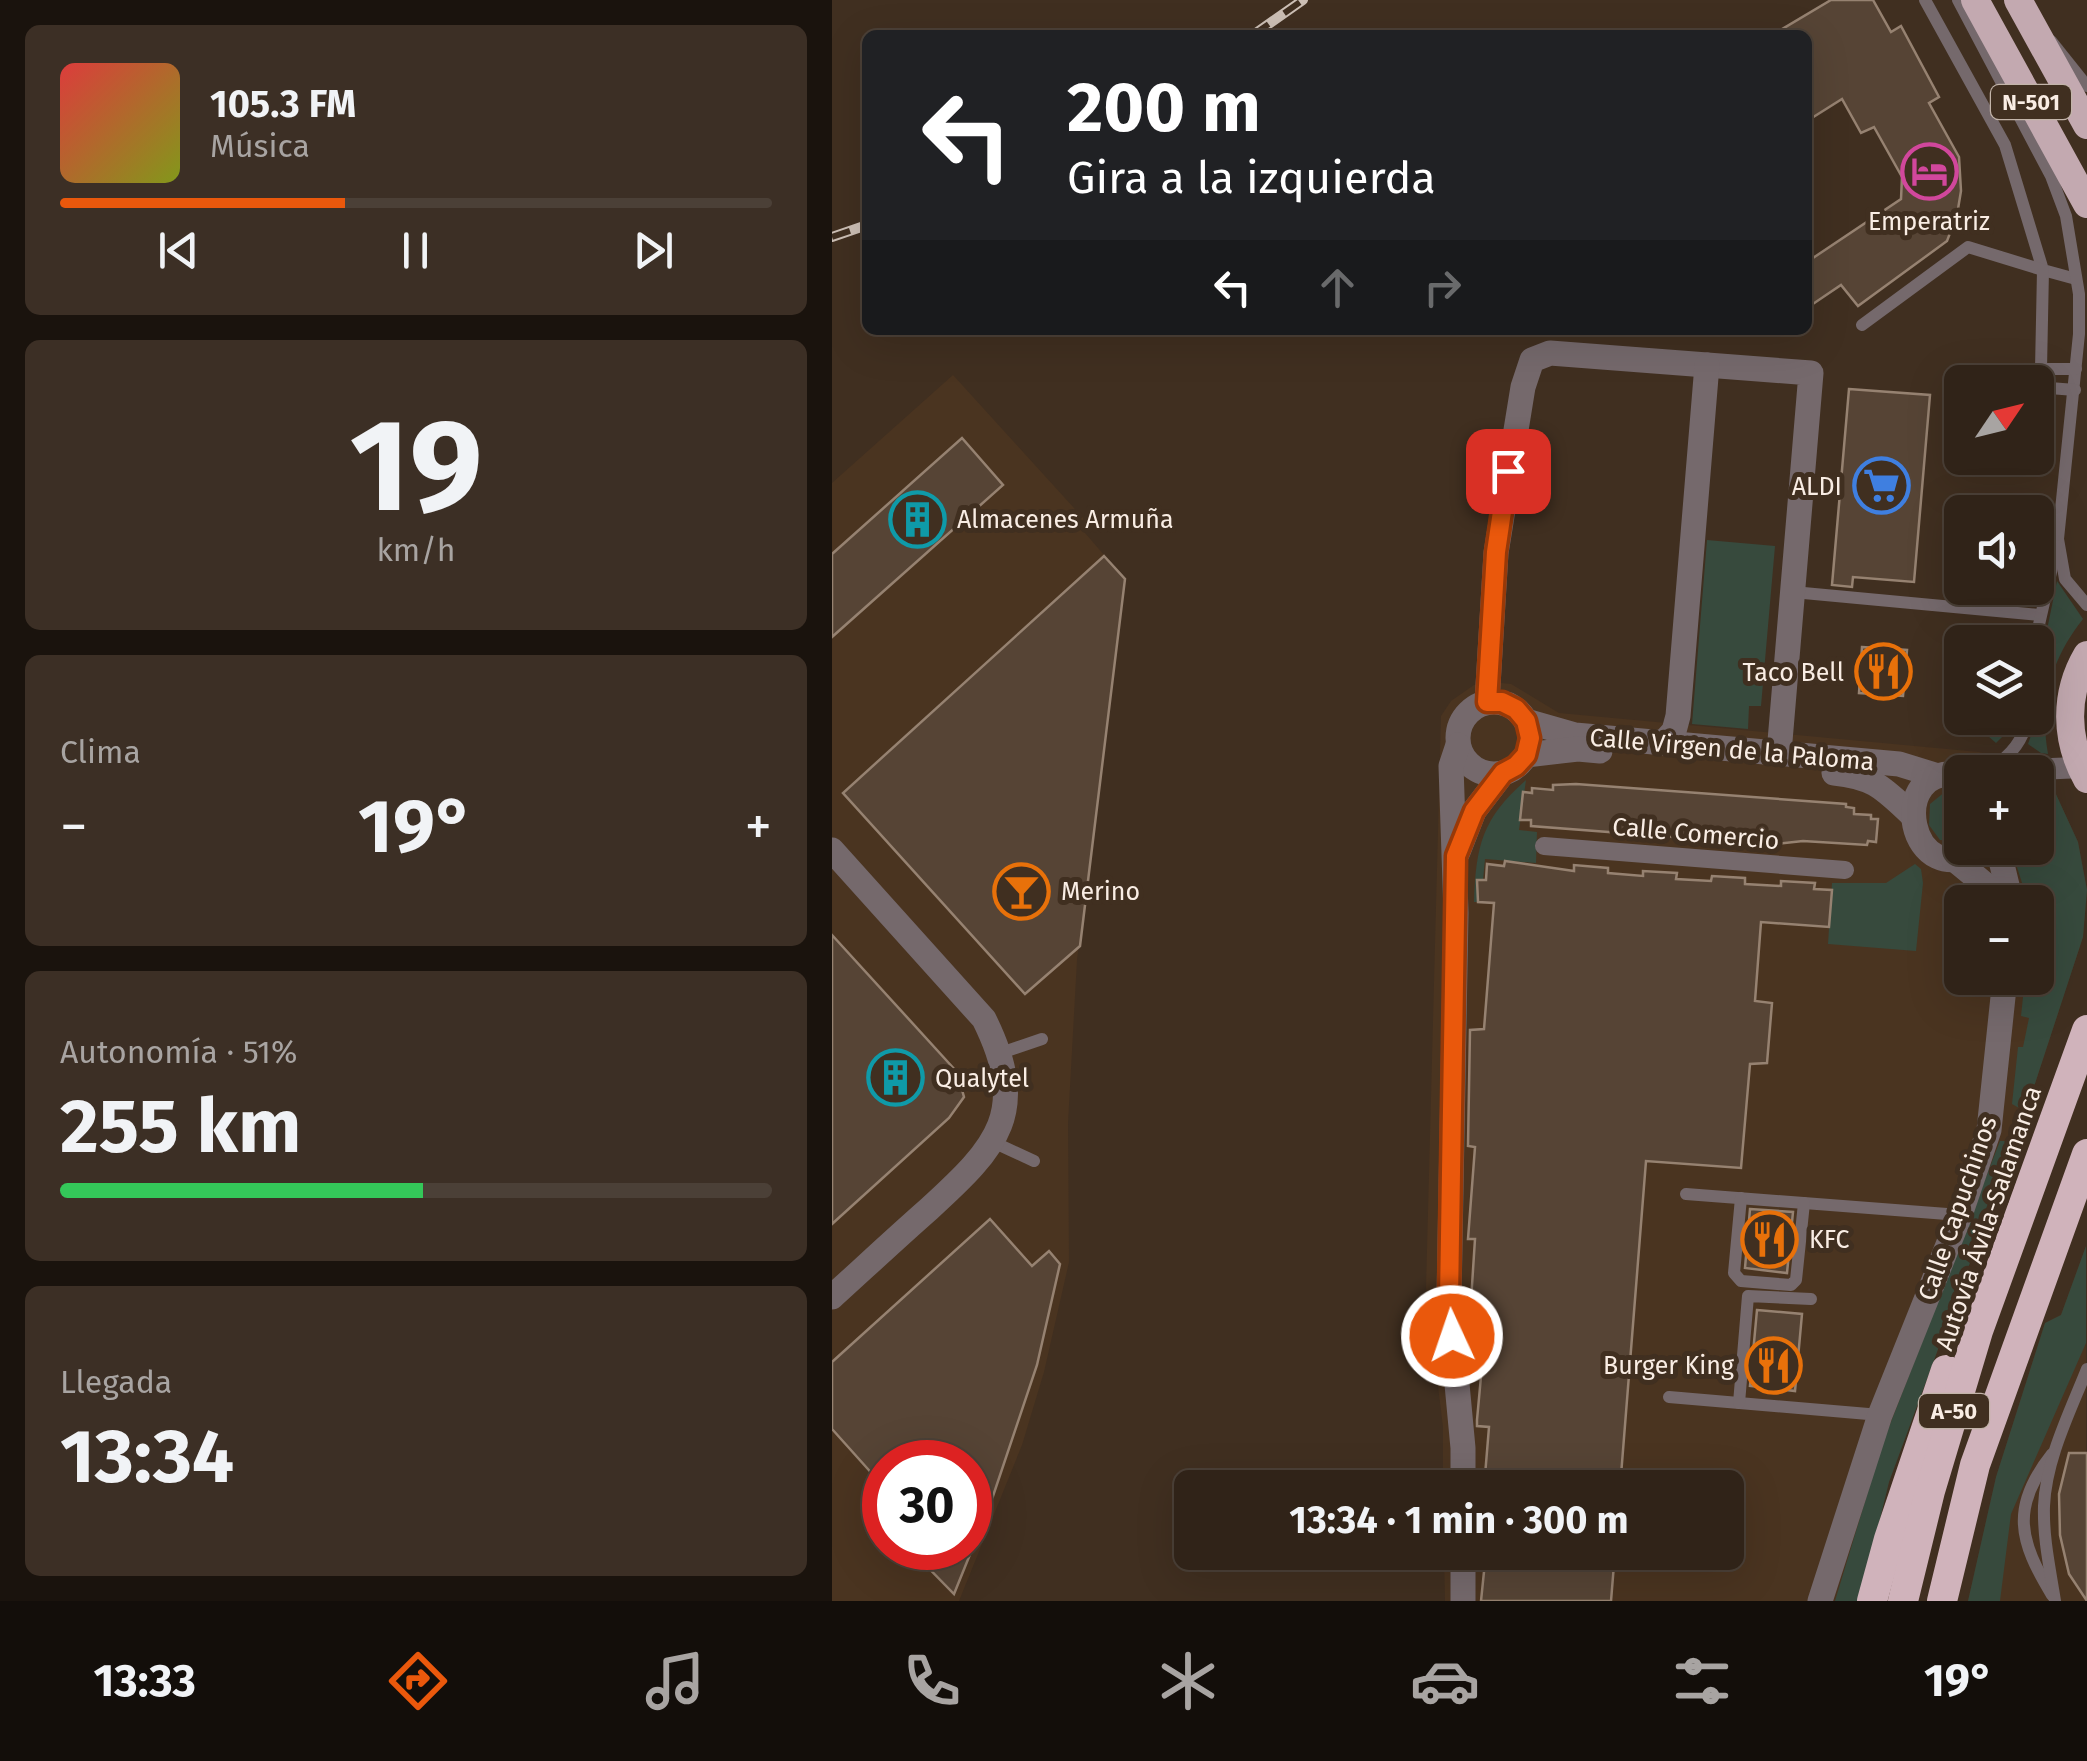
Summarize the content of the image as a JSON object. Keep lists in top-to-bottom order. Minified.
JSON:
{"streets":{"highway":["N-501","Autovía Ávila-Salamanca","A-50"],"street":["Calle Virgen de la Paloma","Calle Comercio","Calle Capuchinos"]},"places":{"hotel":["Emperatriz"],"supermarket":["ALDI"],"building":["Almacenes Armuña","Qualytel"],"restaurant":["Taco Bell","KFC","Burger King"],"bar":["Merino"]},"north":"top right","page":{"turn":["200 m","Gira a la izquierda"],"song":["105.3 FM","Música"],"tile":[["19","km/h"],"Clima",["Autonomía · 51%","255 km"],["Llegada","13:34"]],"map_buttons":["+","−"],"heat":["−","19°","+"],"limit":"30","trip":"13:34 · 1 min · 300 m","tabs":["13:33","19°"]}}
